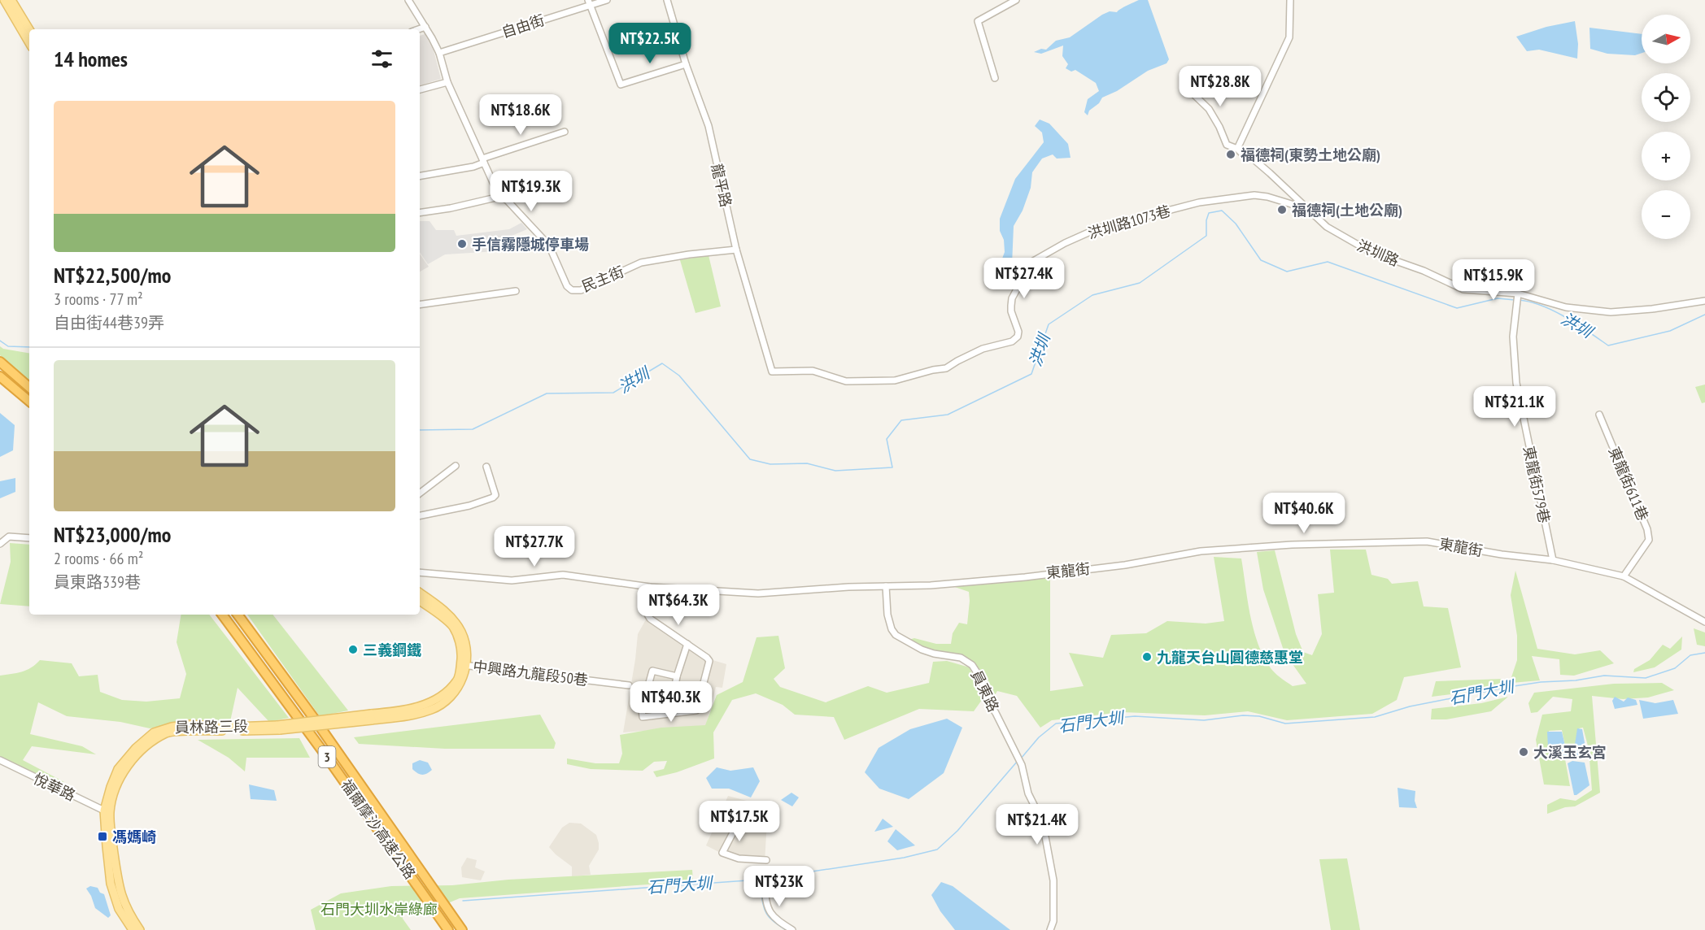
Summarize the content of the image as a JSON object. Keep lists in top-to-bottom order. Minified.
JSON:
{"streets":{"highway":["3","福爾摩沙高速公路"],"main road":["員林路三段"],"street":["自由街","龍平路","洪圳路1073巷","洪圳路","民主街","東龍街611巷","東龍街579巷","東龍街","中興路九龍段50巷","員東路","悅華路"]},"crossings":[["自由街","民主街"],["龍平路","洪圳路1073巷"],["龍平路","民主街"],["洪圳路1073巷","洪圳路"],["洪圳路","東龍街579巷"],["東龍街611巷","東龍街"],["東龍街579巷","東龍街"],["東龍街","員東路"],["中興路九龍段50巷","員林路三段"],["員林路三段","悅華路"]],"water":["洪圳","石門大圳"],"parks":["石門大圳水岸綠廊"],"places":{"other":["福德祠(東勢土地公廟)","福德祠(土地公廟)","手信霧隱城停車場","三義鋼鐵","九龍天台山圓德慈惠堂","大溪玉玄宮"],"transit":["馮媽崎"]},"north":"right","page":{"map_buttons":["+","−"],"price":["NT$22.5K","NT$28.8K","NT$18.6K","NT$19.3K","NT$27.4K","NT$15.9K","NT$21.1K","NT$40.6K","NT$27.7K","NT$64.3K","NT$40.3K","NT$17.5K","NT$21.4K","NT$23K"],"heading":"14 homes","list":[{"name":"NT$22,500/mo","note":"3 rooms · 77 m² · 自由街44巷39弄"},{"name":"NT$23,000/mo","note":"2 rooms · 66 m² · 員東路339巷"}]}}
